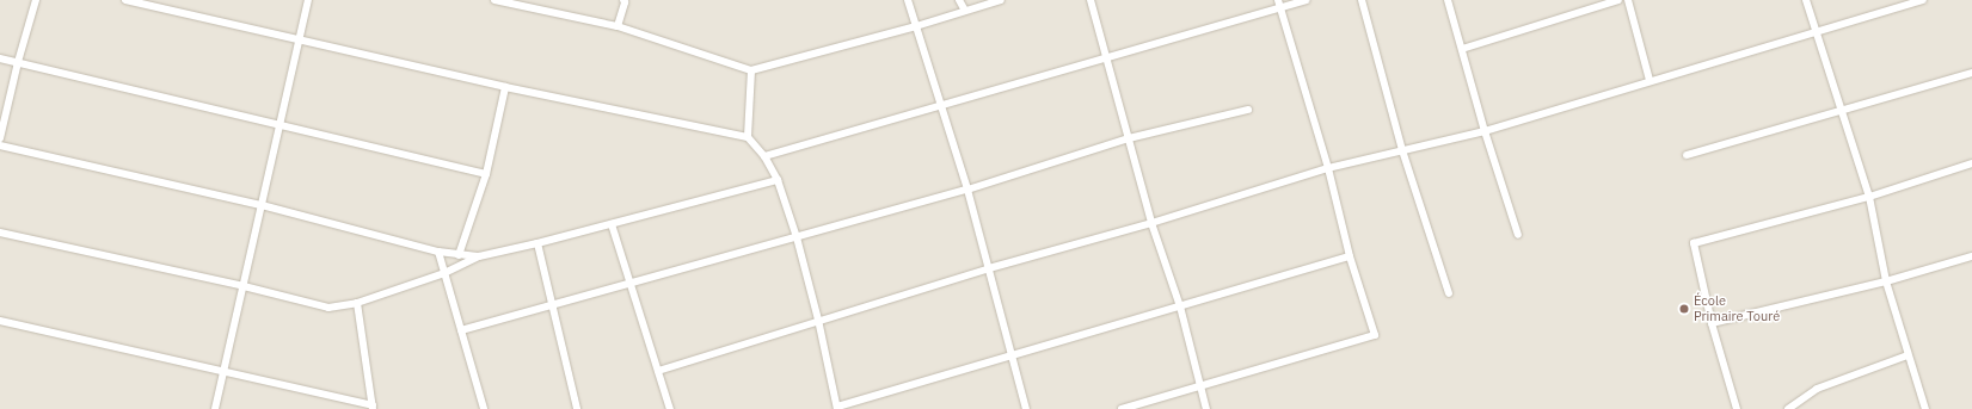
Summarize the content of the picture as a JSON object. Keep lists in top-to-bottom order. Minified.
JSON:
{"places":["École Primaire Touré"]}
